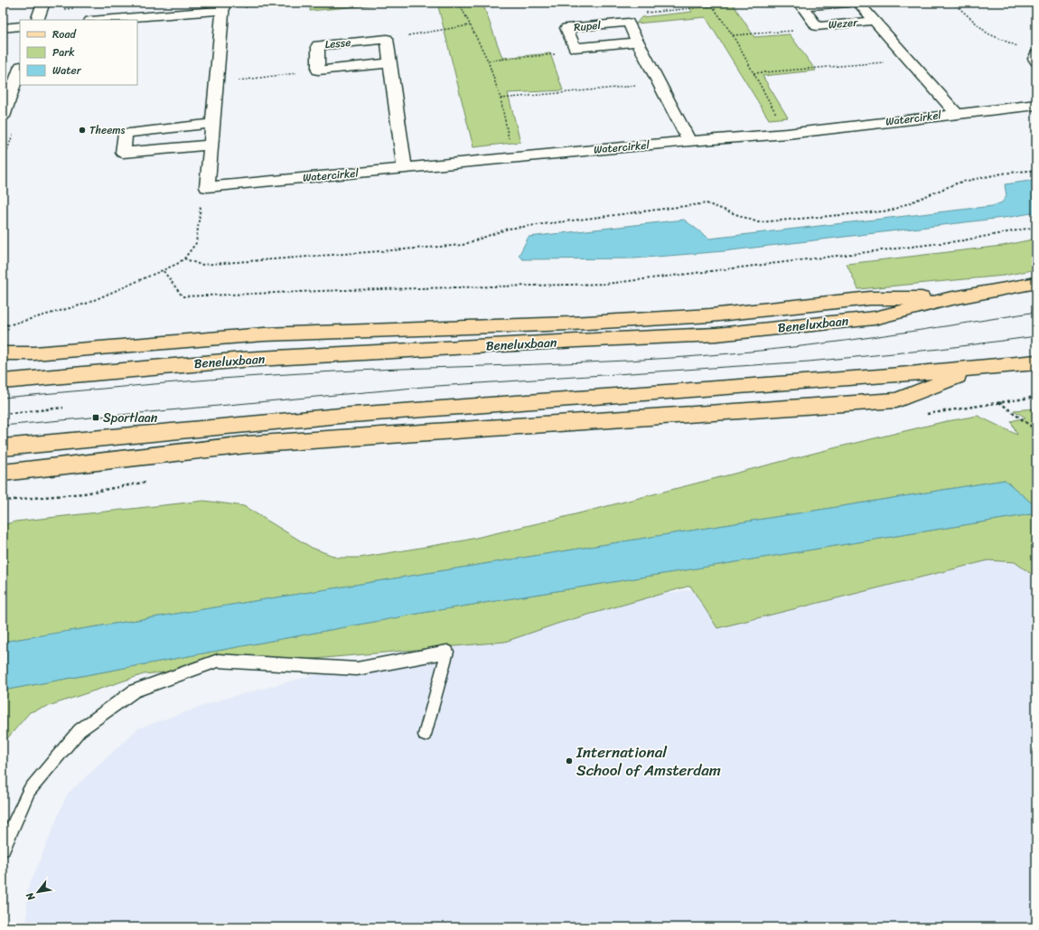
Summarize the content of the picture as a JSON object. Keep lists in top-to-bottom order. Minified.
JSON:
{"streets":{"main road":["Beneluxbaan"],"street":["Wezer","Rupel","Lesse","Watercirkel"]},"crossings":[["Wezer","Watercirkel"]],"places":{"other":["Theems","International School of Amsterdam"],"transit":["Sportlaan"]},"legend":["Road","Park","Water"],"north":"bottom left"}
